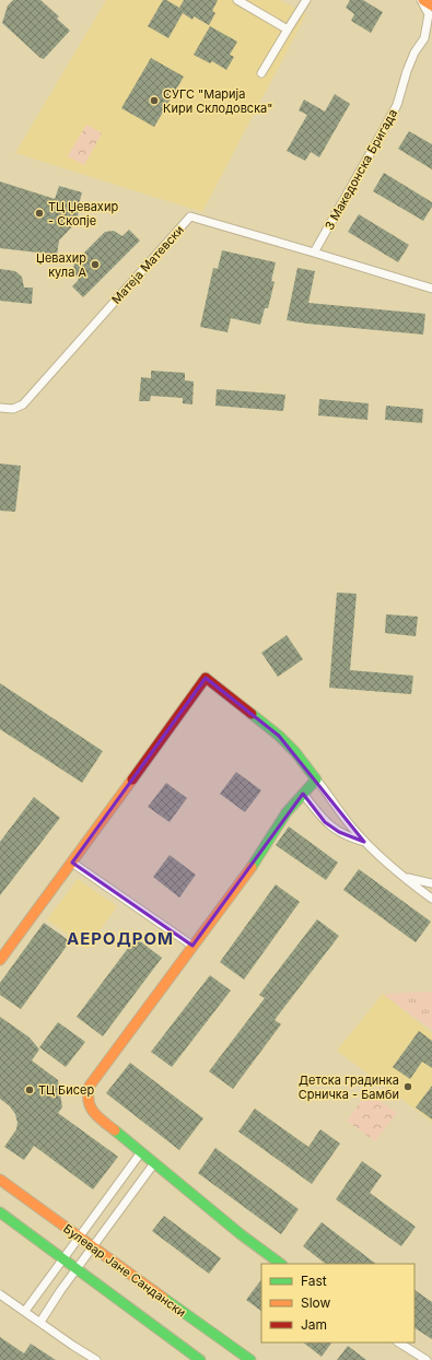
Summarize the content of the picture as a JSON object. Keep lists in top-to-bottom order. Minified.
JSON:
{"streets":{"street":["3 Македонска Бригада","Матеја Матевски","Булевар Јане Сандански"]},"crossings":[["3 Македонска Бригада","Матеја Матевски"]],"districts":["АЕРОДРОМ"],"places":["СУГС \"Марија Кири Склодовска\"","ТЦ Џевахир - Скопје","Џевахир кула А","Детска градинка Срничка - Бамби","ТЦ Бисер"],"legend":["Fast","Slow","Jam"]}
